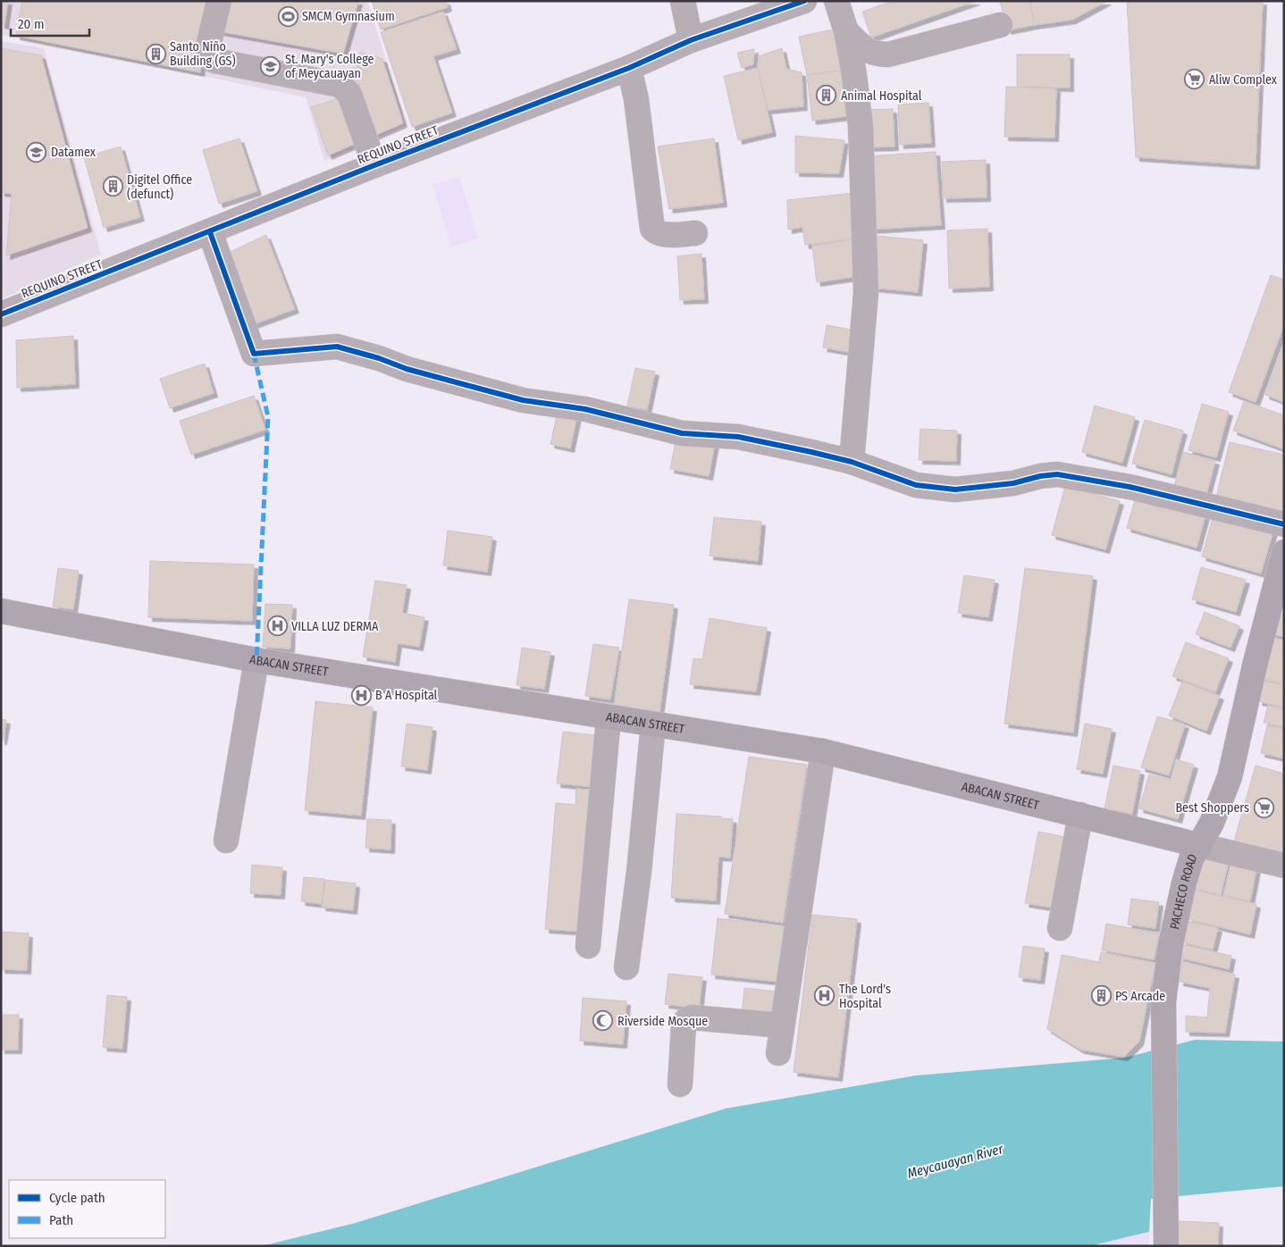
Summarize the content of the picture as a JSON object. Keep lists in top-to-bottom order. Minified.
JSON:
{"streets":{"main road":["ABACAN STREET","PACHECO ROAD"],"street":["REQUINO STREET"]},"crossings":[["ABACAN STREET","PACHECO ROAD"]],"water":["Meycauayan River"],"places":{"sports":["SMCM Gymnasium"],"building":["Santo Niño Building (GS)","Animal Hospital","Digitel Office (defunct)","PS Arcade"],"school or university":["St. Mary's College of Meycauayan","Datamex"],"supermarket":["Aliw Complex","Best Shoppers"],"hospital":["VILLA LUZ DERMA","B A Hospital","The Lord's Hospital"],"mosque":["Riverside Mosque"]},"legend":["Cycle path","Path"],"scale_bar":"20 m"}
